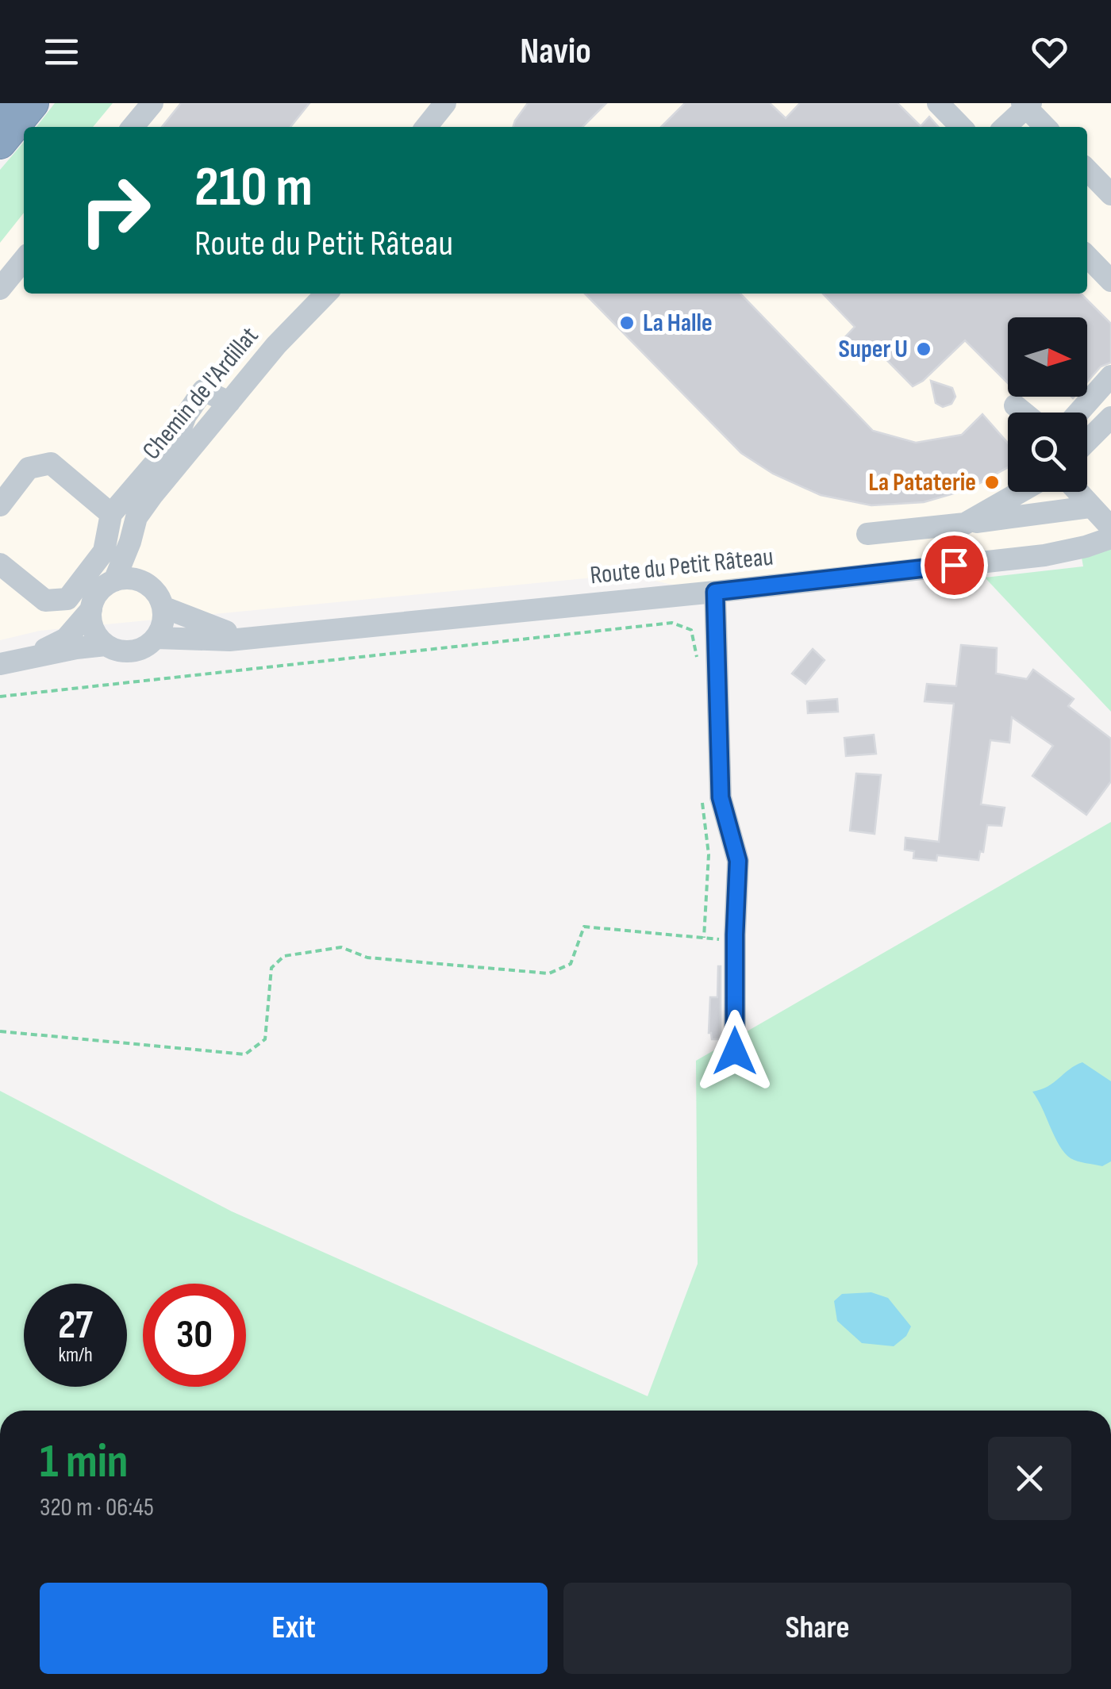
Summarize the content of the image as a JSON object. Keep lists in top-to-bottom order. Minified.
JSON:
{"streets":{"street":["Chemin de l'Ardillat","Route du Petit Râteau"]},"crossings":[["Chemin de l'Ardillat","Route du Petit Râteau"]],"places":["La Halle","Super U","La Pataterie"],"north":"right","page":{"header":"Navio","turn":["210 m","Route du Petit Râteau"],"speed":"27 km/h","limit":"30","heading":["1 min","320 m · 06:45"],"buttons":["Exit","Share"]}}
